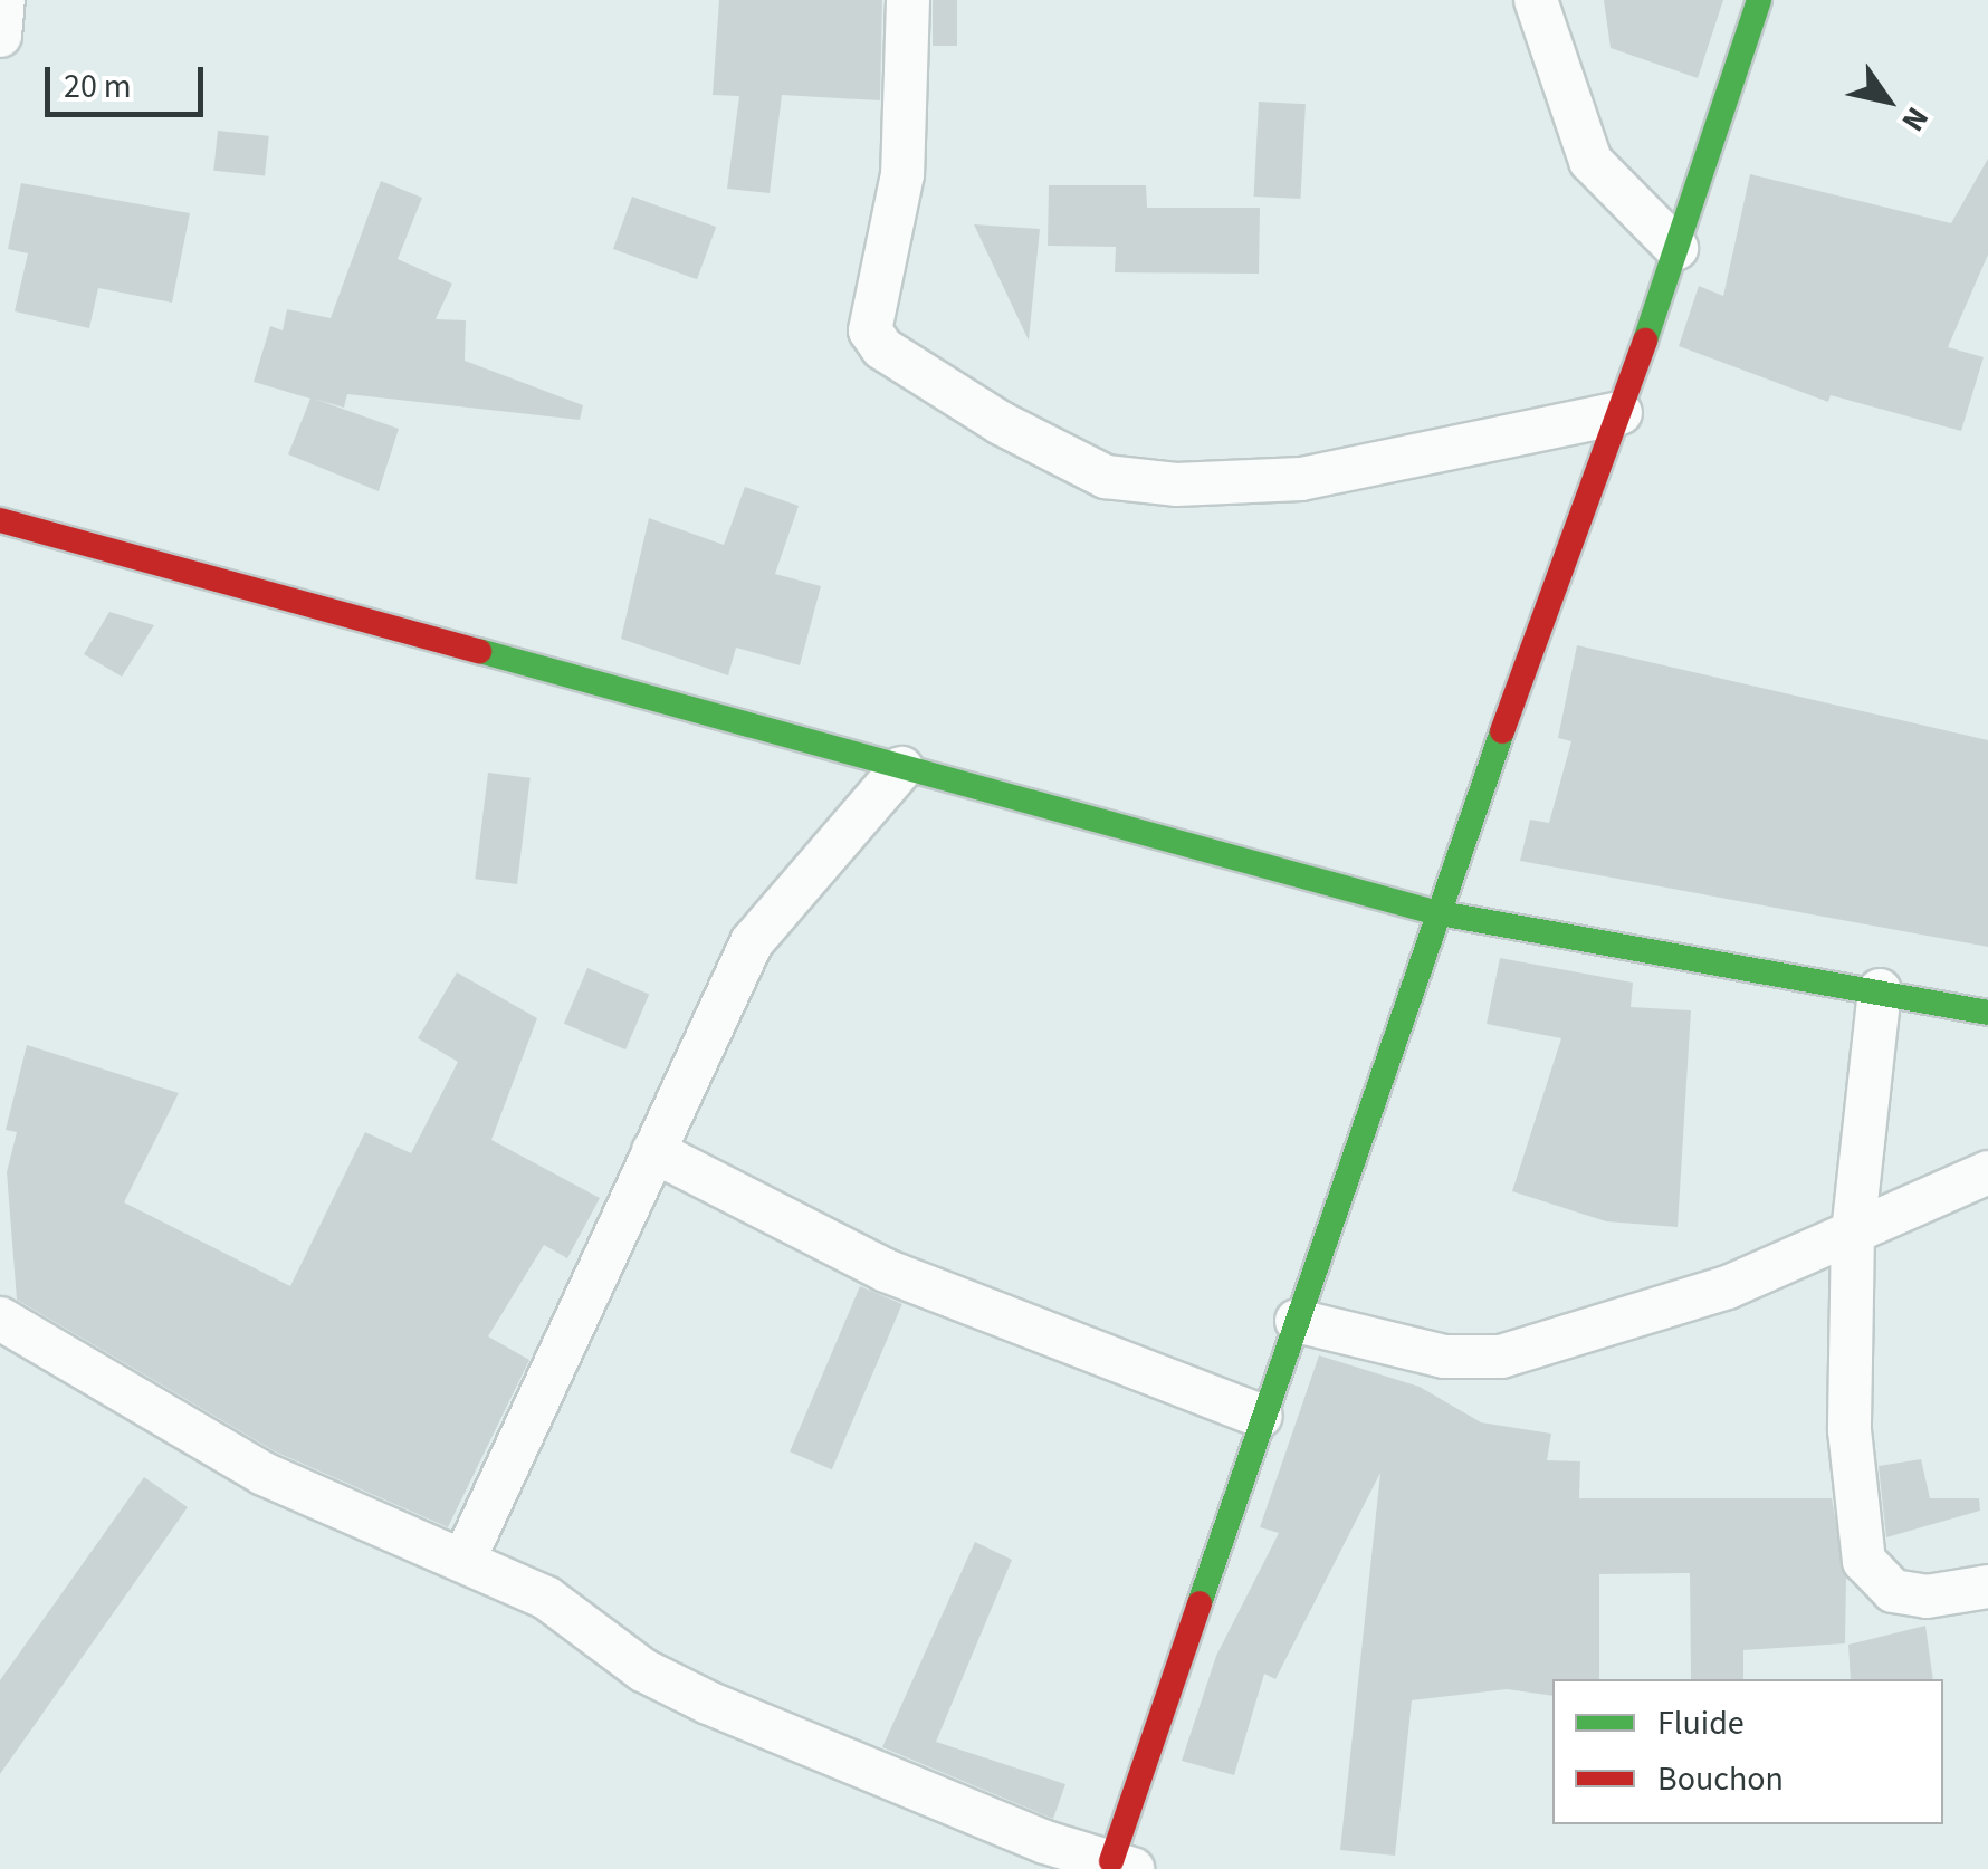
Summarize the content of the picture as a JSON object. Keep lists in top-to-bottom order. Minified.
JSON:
{"legend":["Fluide","Bouchon"],"scale_bar":"20 m","north":"bottom right"}
